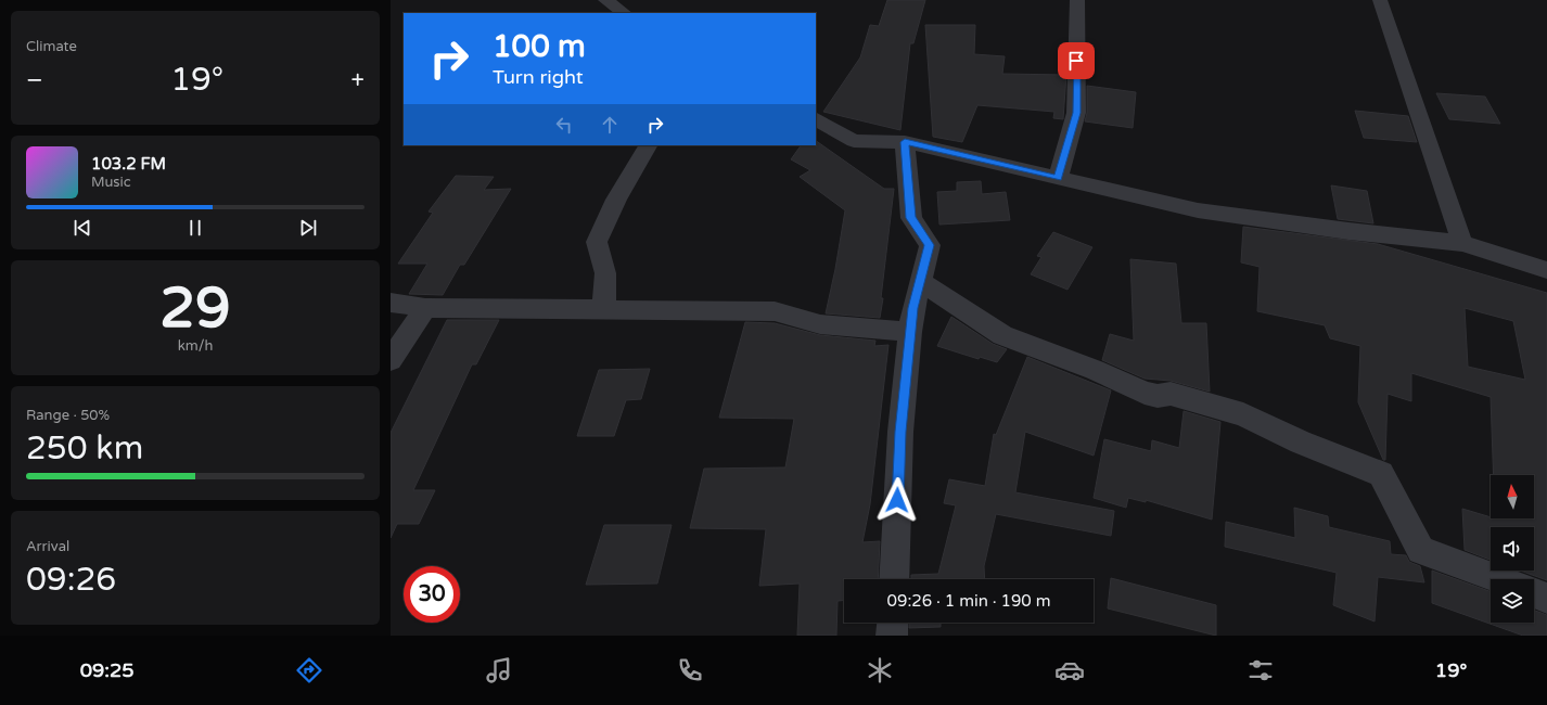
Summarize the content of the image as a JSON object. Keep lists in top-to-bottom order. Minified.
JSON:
{"north":"top","page":{"tile":["Climate",["29","km/h"],["Range · 50%","250 km"],["Arrival","09:26"]],"turn":["100 m","Turn right"],"heat":["−","19°","+"],"song":["103.2 FM","Music"],"limit":"30","trip":"09:26 · 1 min · 190 m","tabs":["09:25","19°"]}}
